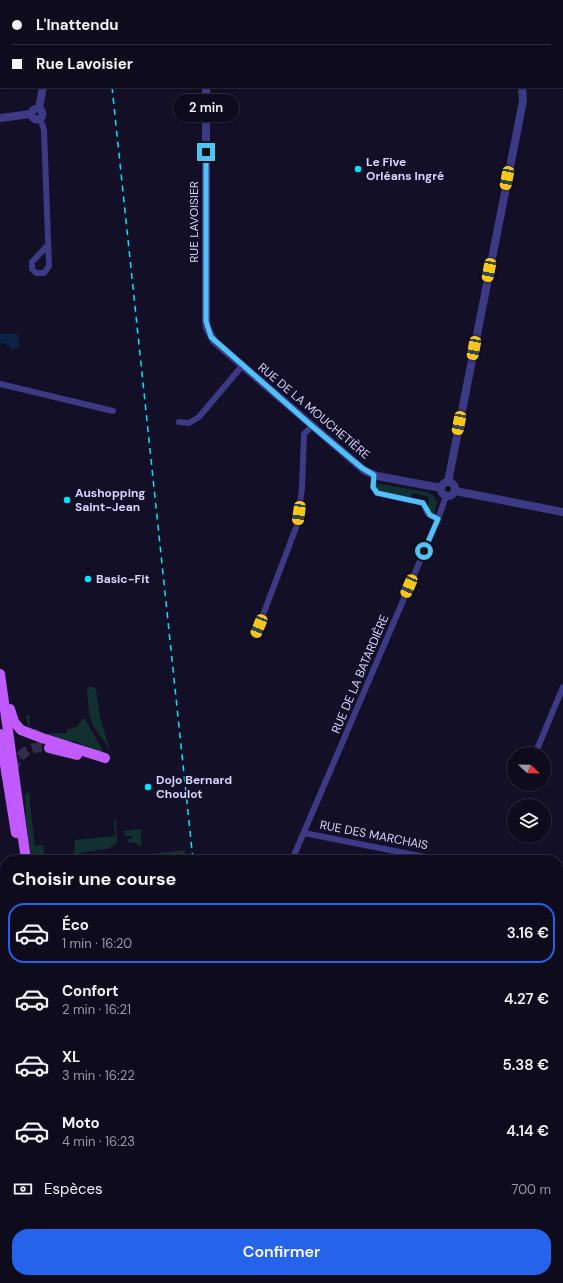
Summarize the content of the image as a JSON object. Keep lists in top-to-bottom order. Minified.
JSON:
{"streets":{"street":["RUE LAVOISIER","RUE DE LA MOUCHETIÈRE","RUE DE LA BATARDIÈRE","RUE DES MARCHAIS"]},"crossings":[["RUE LAVOISIER","RUE DE LA MOUCHETIÈRE"],["RUE DE LA MOUCHETIÈRE","RUE DE LA BATARDIÈRE"],["RUE DE LA BATARDIÈRE","RUE DES MARCHAIS"]],"places":["Le Five Orléans Ingré","Aushopping Saint-Jean","Basic-Fit","Dojo Bernard Choulot"],"north":"right","page":{"banner":["L'Inattendu","Rue Lavoisier"],"bubble":"2 min","heading":"Choisir une course","list":[{"name":"Éco","note":"1 min · 16:20","value":"3.16 €"},{"name":"Confort","note":"2 min · 16:21","value":"4.27 €"},{"name":"XL","note":"3 min · 16:22","value":"5.38 €"},{"name":"Moto","note":"4 min · 16:23","value":"4.14 €"}],"pay":["Espèces","700 m"],"buttons":"Confirmer"}}
